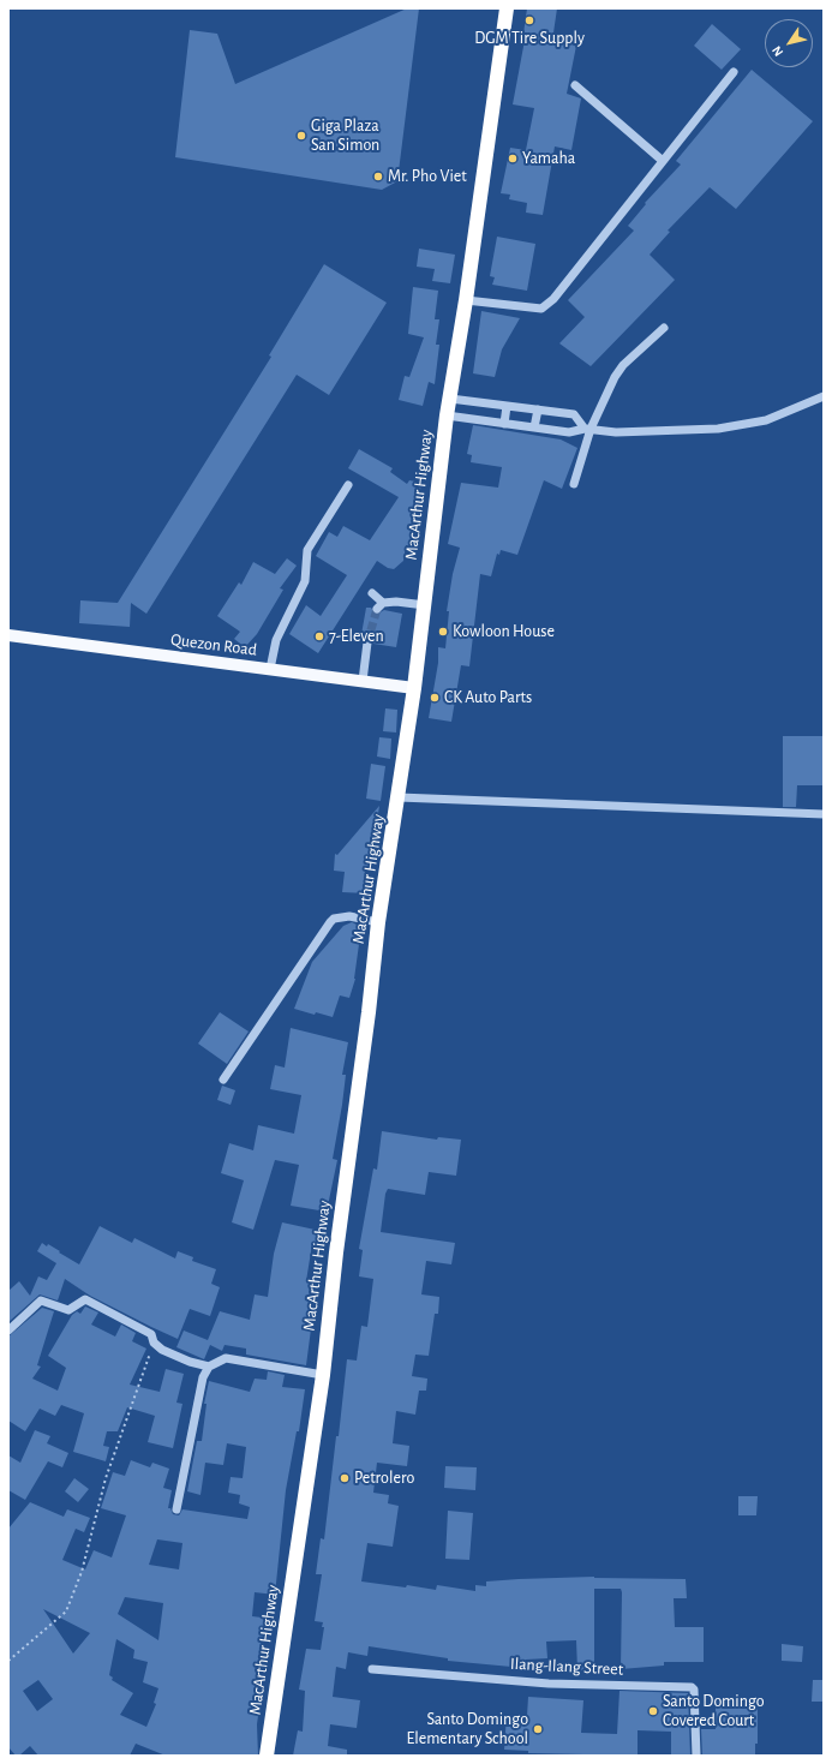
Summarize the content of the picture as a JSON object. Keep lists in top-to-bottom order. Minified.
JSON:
{"streets":{"highway":["MacArthur Highway"],"main road":["Quezon Road"],"street":["Ilang-Ilang Street"]},"crossings":[["MacArthur Highway","Quezon Road"]],"places":["DGM Tire Supply","Giga Plaza San Simon","Yamaha","Mr. Pho Viet","Kowloon House","7-Eleven","CK Auto Parts","Petrolero","Santo Domingo Covered Court","Santo Domingo Elementary School"],"north":"bottom left"}
